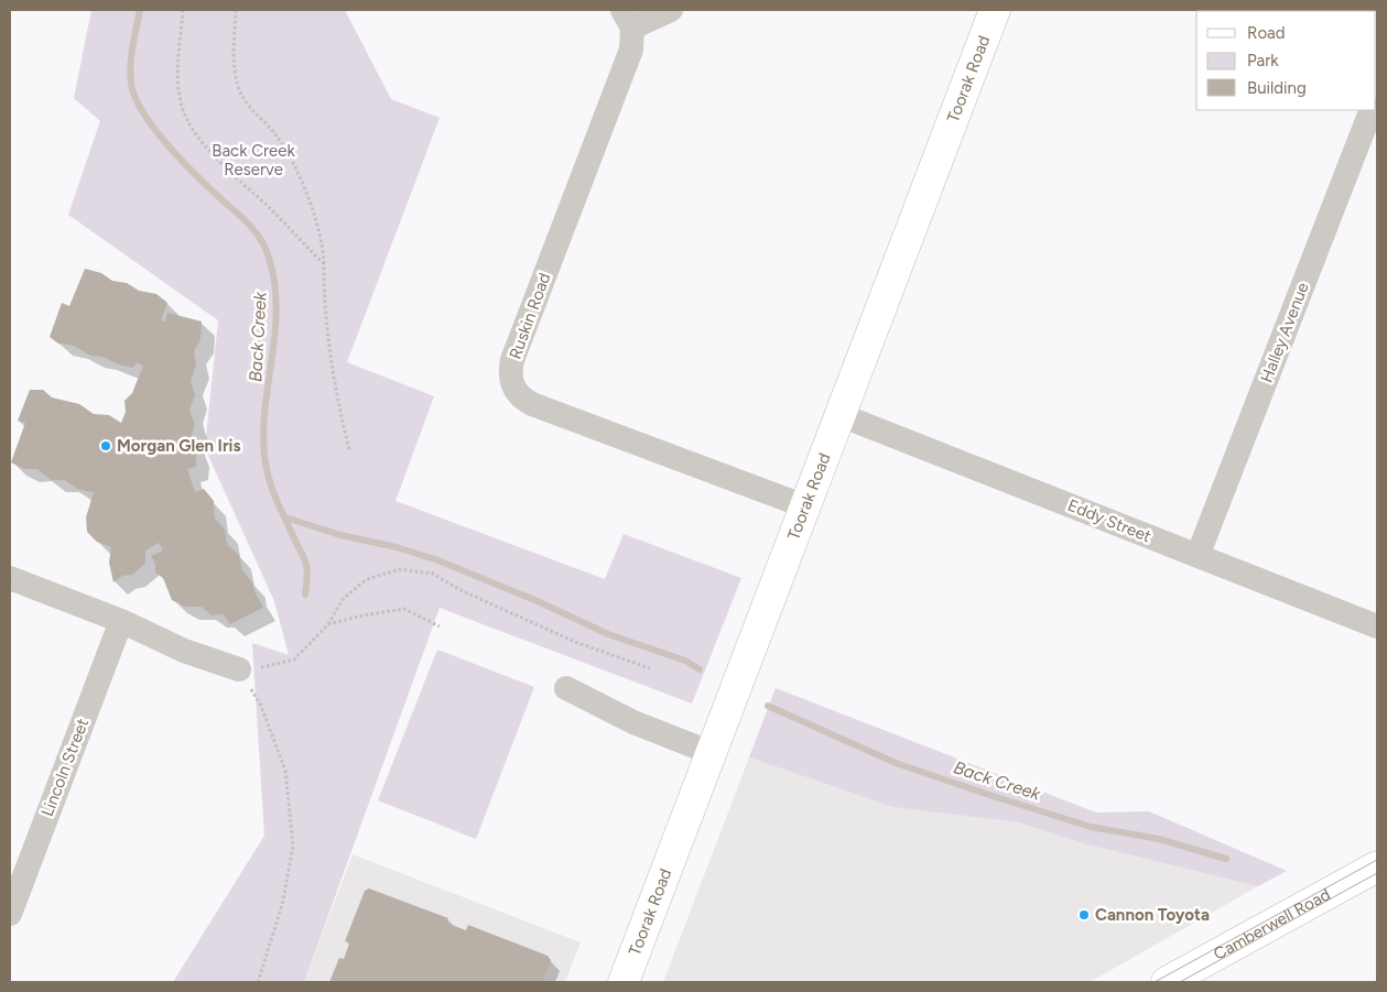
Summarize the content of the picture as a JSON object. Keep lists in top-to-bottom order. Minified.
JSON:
{"streets":{"main road":["Toorak Road","Camberwell Road"],"street":["Ruskin Road","Halley Avenue","Eddy Street","Lincoln Street"]},"crossings":[["Toorak Road","Ruskin Road"],["Toorak Road","Eddy Street"],["Halley Avenue","Eddy Street"]],"water":["Back Creek"],"parks":["Back Creek Reserve"],"places":["Morgan Glen Iris","Cannon Toyota"],"legend":["Road","Park","Building"]}
